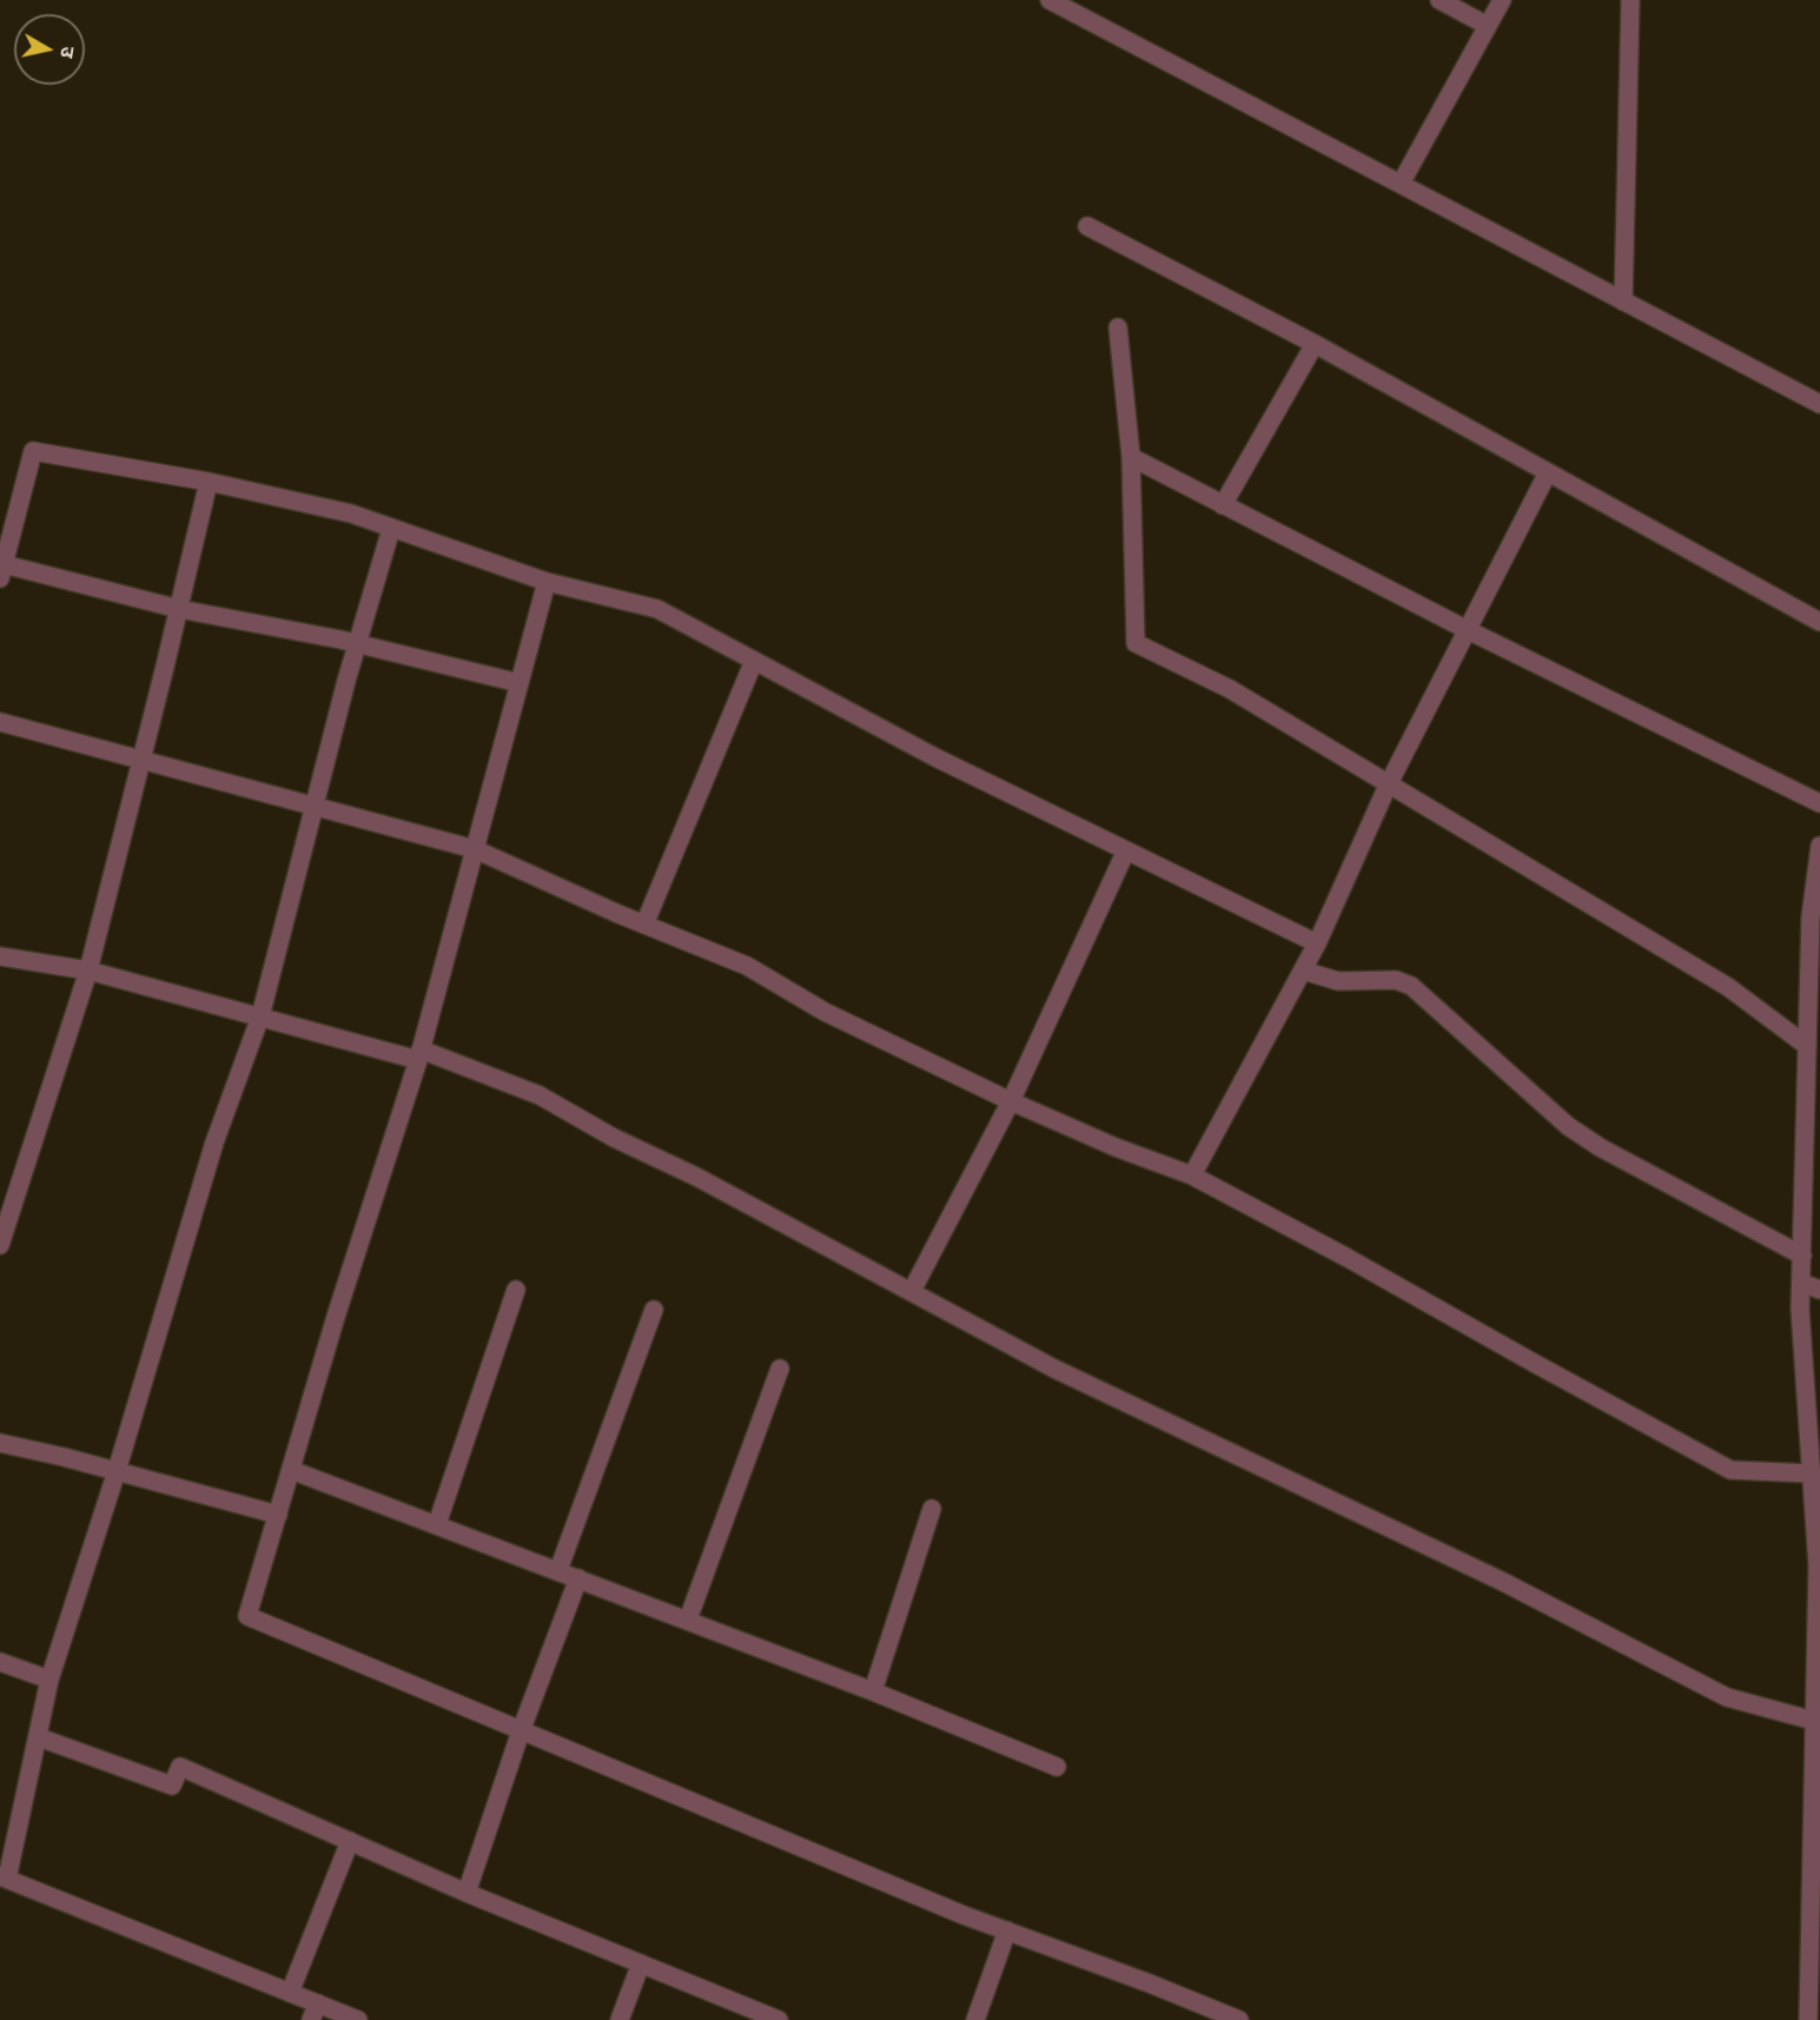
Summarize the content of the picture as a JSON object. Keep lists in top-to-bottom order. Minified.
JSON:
{"north":"right"}
